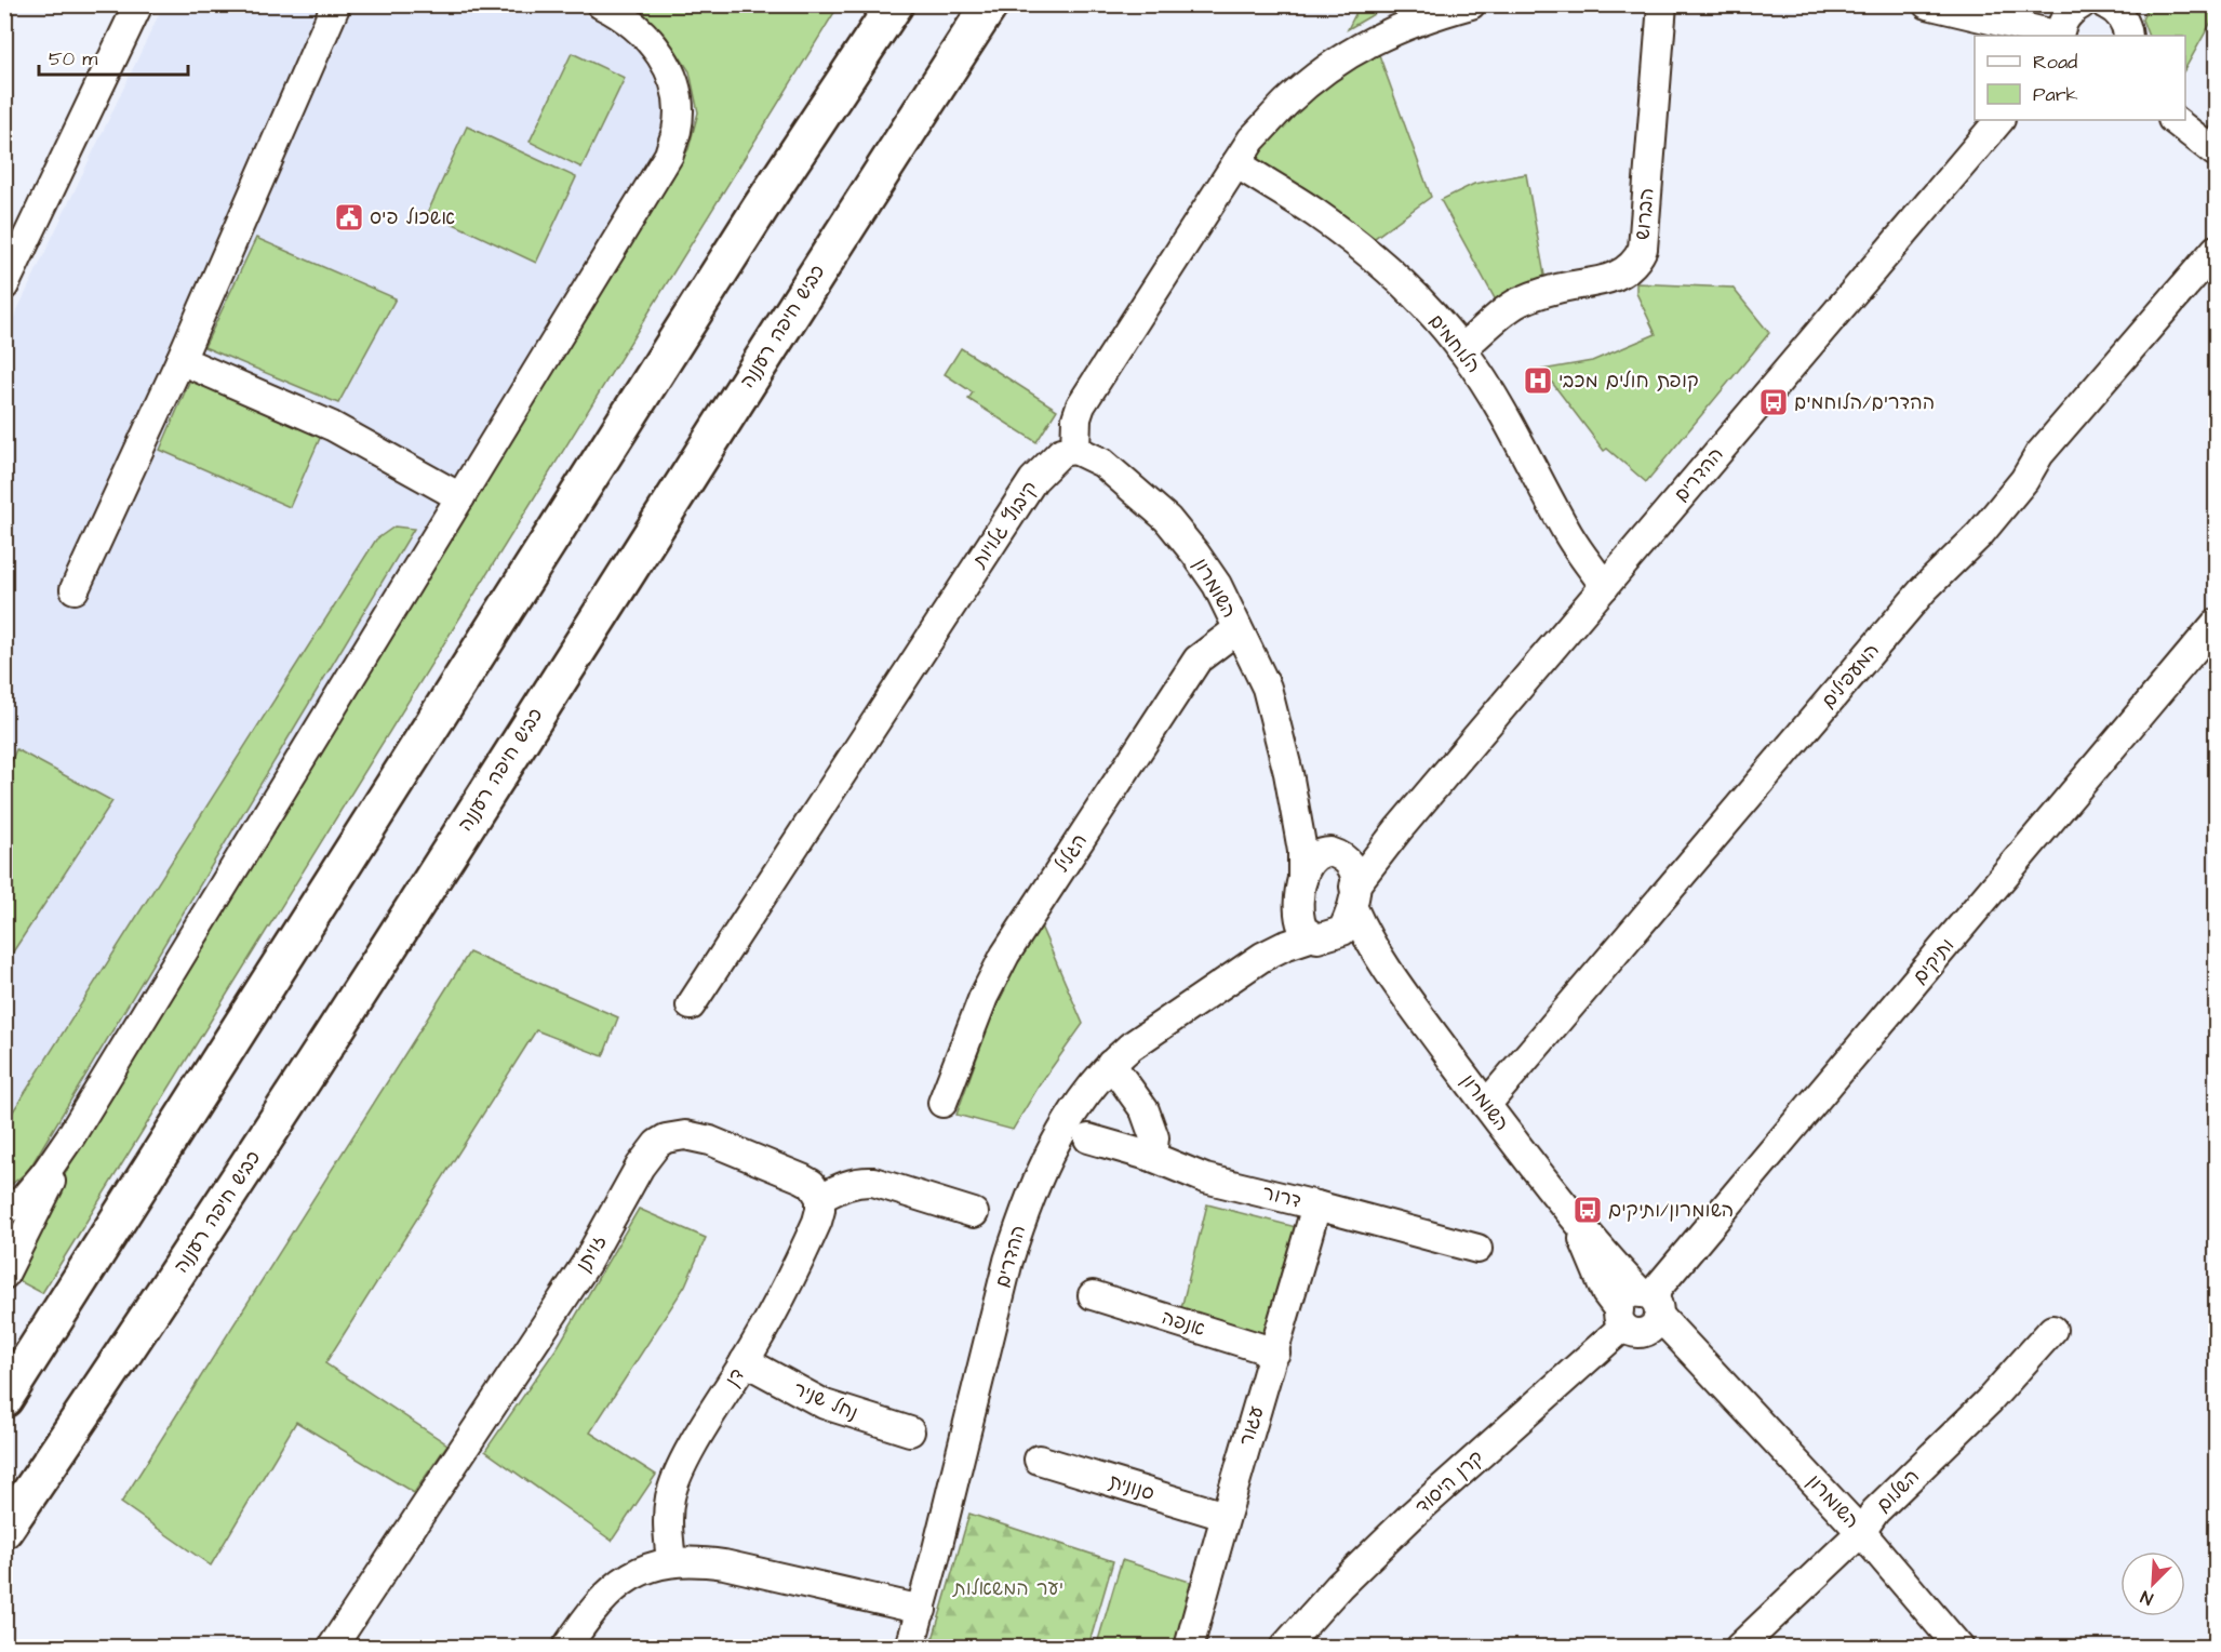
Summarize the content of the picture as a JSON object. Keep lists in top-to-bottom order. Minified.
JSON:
{"streets":{"highway":["כביש חיפה רעננה"],"street":["הברוש","הלוחמים","ההדרים","קיבוץ גלויות","השומרון","המעפילים","הגליל","ותיקים","דרור","זויתן","אנפה","דן","נחל שניר","עגור","קרן היסוד","סנונית","השלום"]},"crossings":[["הברוש","הלוחמים"],["הלוחמים","ההדרים"],["ההדרים","השומרון"],["קיבוץ גלויות","השומרון"],["השומרון","המעפילים"],["השומרון","הגליל"],["השומרון","ותיקים"],["השומרון","קרן היסוד"],["השומרון","השלום"],["דרור","עגור"],["זויתן","דן"],["אנפה","עגור"],["דן","נחל שניר"],["עגור","סנונית"]],"parks":["יער המשאלות"],"places":{"public building":["אשכול פיס"],"hospital":["קופת חולים מכבי"],"bus stop":["ההדרים/הלוחמים","השומרון/ותיקים"]},"legend":["Road","Park"],"scale_bar":"50 m","north":"bottom left"}
